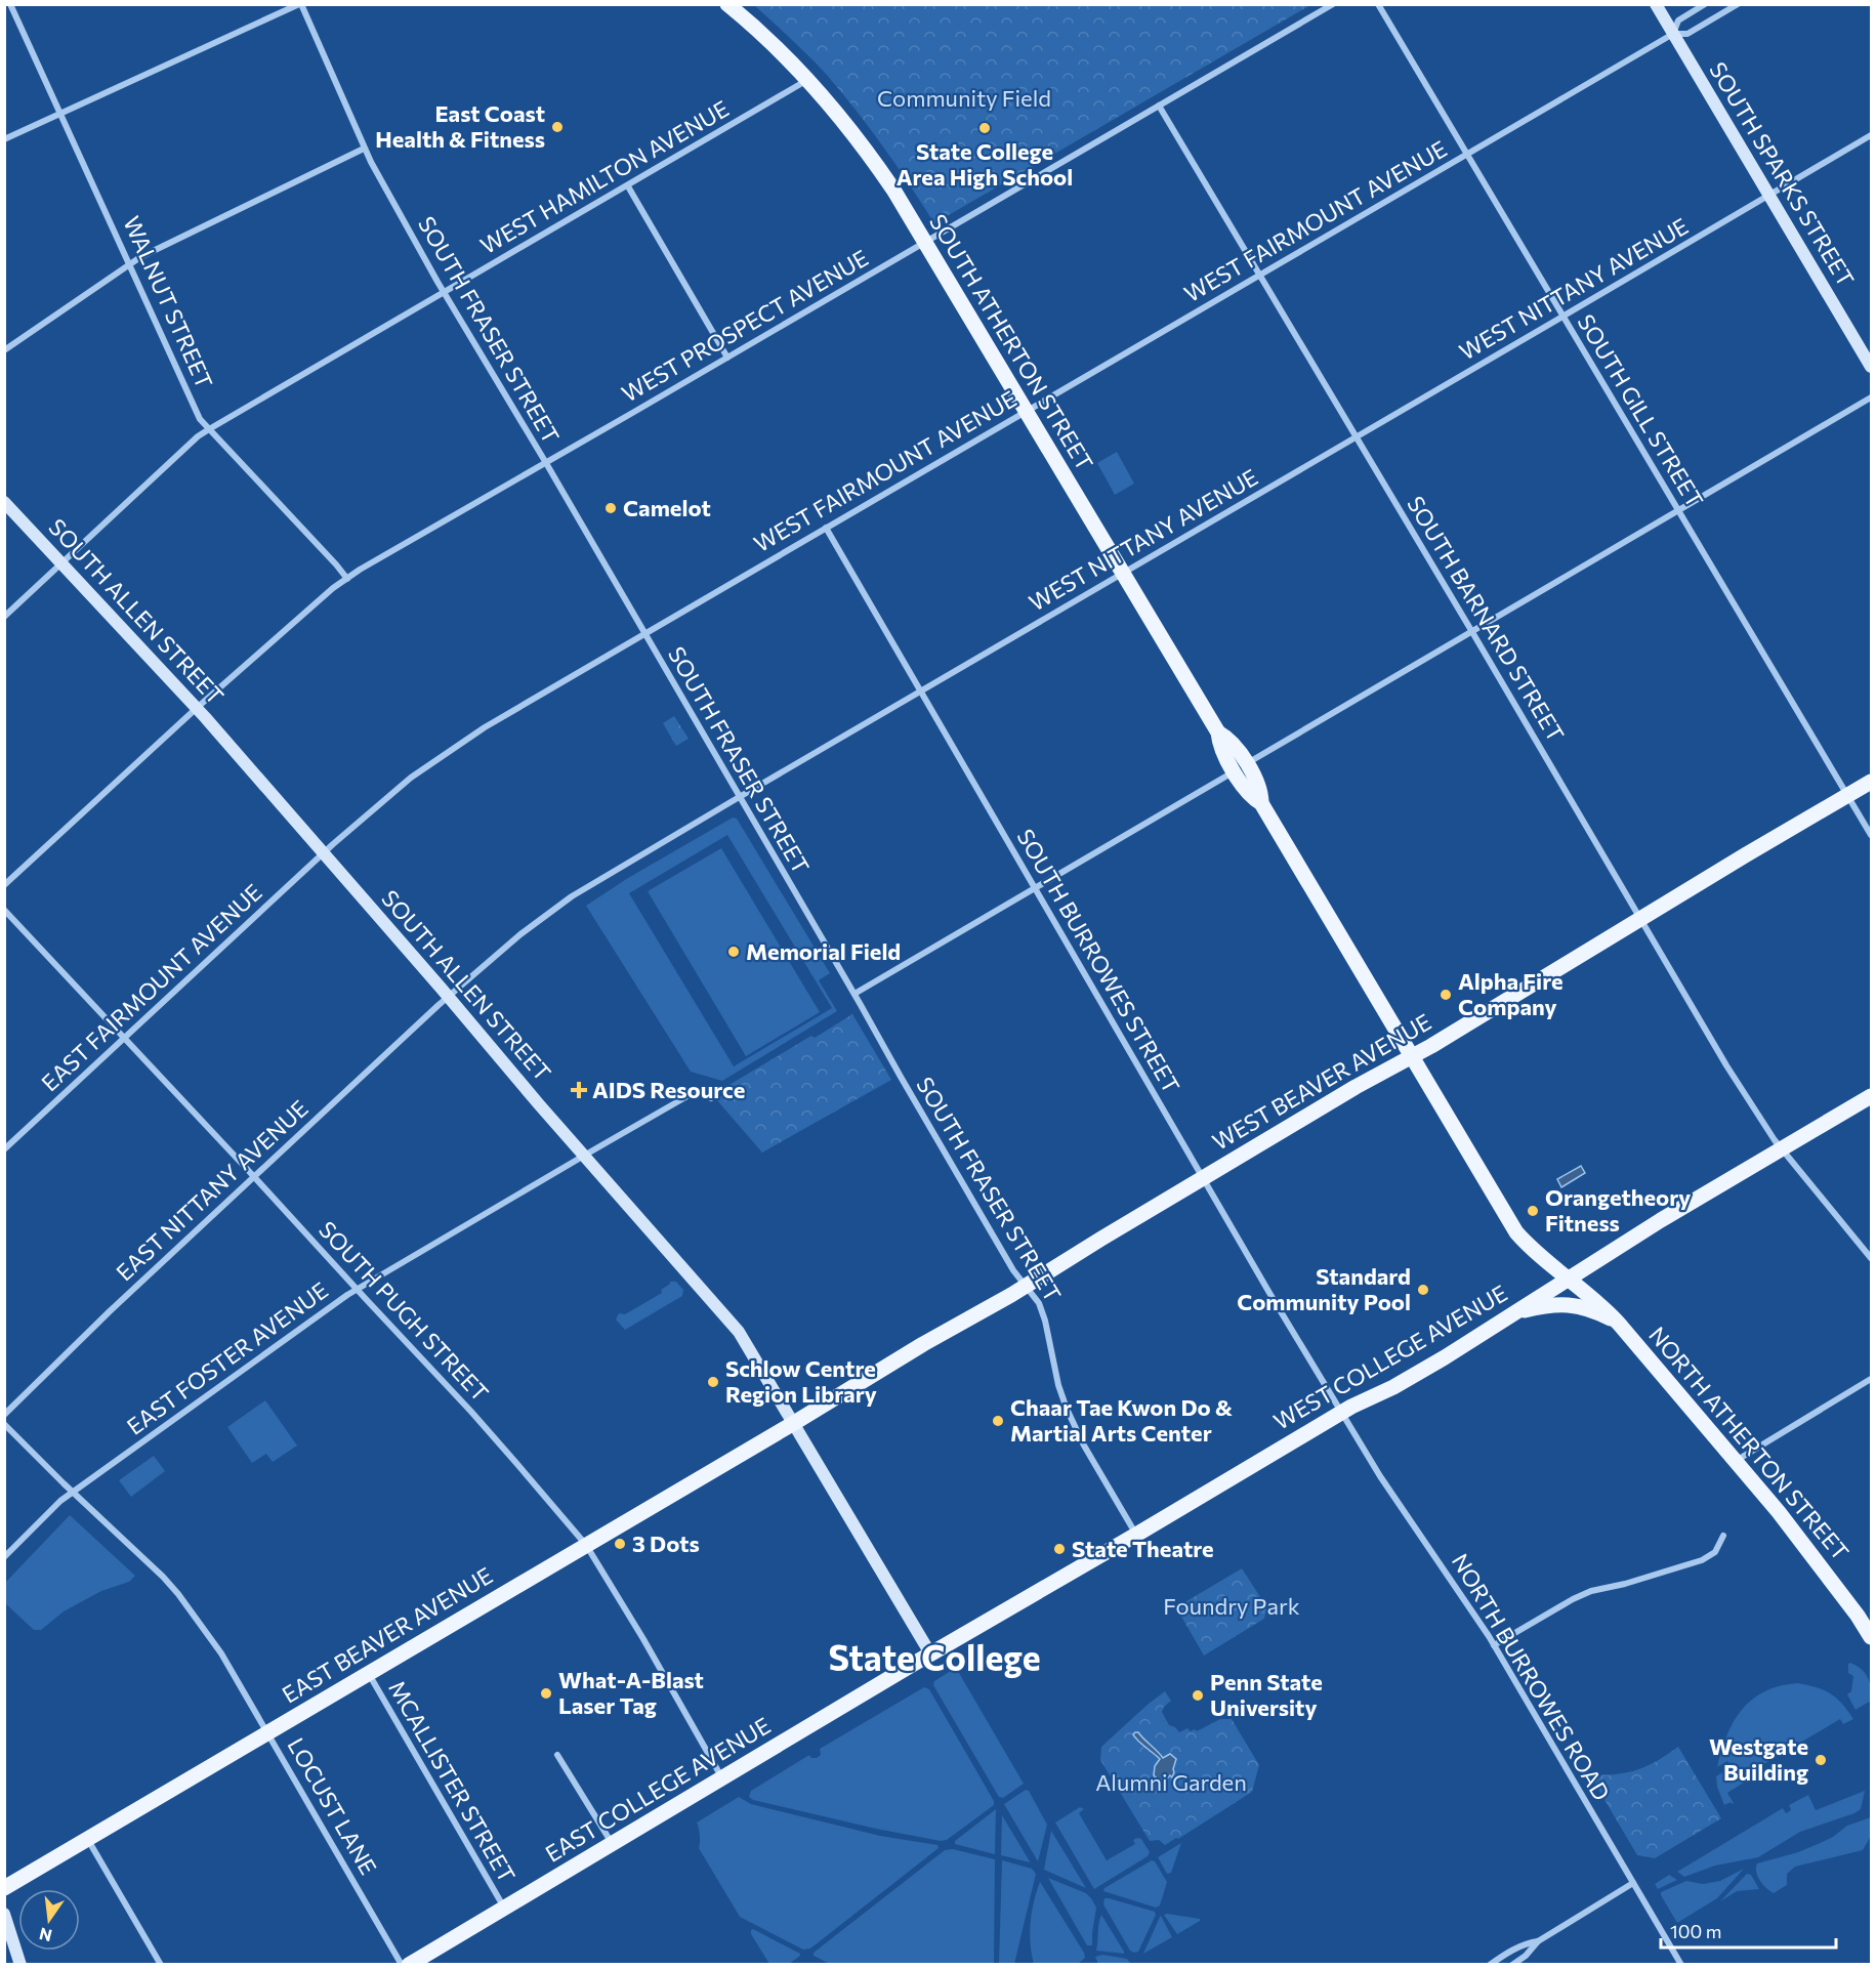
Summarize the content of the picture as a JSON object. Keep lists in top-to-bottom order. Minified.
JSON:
{"streets":{"main road":["SOUTH ATHERTON STREET","WEST BEAVER AVENUE","WEST COLLEGE AVENUE","NORTH ATHERTON STREET","EAST BEAVER AVENUE","EAST COLLEGE AVENUE"],"street":["SOUTH SPARKS STREET","WEST HAMILTON AVENUE","WEST FAIRMOUNT AVENUE","WEST NITTANY AVENUE","WALNUT STREET","WEST PROSPECT AVENUE","SOUTH FRASER STREET","SOUTH GILL STREET","SOUTH ALLEN STREET","SOUTH BARNARD STREET","SOUTH BURROWES STREET","EAST FAIRMOUNT AVENUE","EAST NITTANY AVENUE","SOUTH PUGH STREET","EAST FOSTER AVENUE","NORTH BURROWES ROAD","MCALLISTER STREET","LOCUST LANE"]},"crossings":[["SOUTH SPARKS STREET","WEST FAIRMOUNT AVENUE"],["SOUTH SPARKS STREET","WEST NITTANY AVENUE"],["WEST HAMILTON AVENUE","WALNUT STREET"],["WEST HAMILTON AVENUE","SOUTH FRASER STREET"],["WEST HAMILTON AVENUE","SOUTH ATHERTON STREET"],["WEST HAMILTON AVENUE","SOUTH ALLEN STREET"],["WEST FAIRMOUNT AVENUE","SOUTH FRASER STREET"],["WEST FAIRMOUNT AVENUE","SOUTH ATHERTON STREET"],["WEST FAIRMOUNT AVENUE","SOUTH GILL STREET"],["WEST FAIRMOUNT AVENUE","SOUTH ALLEN STREET"],["WEST FAIRMOUNT AVENUE","SOUTH BARNARD STREET"],["WEST FAIRMOUNT AVENUE","SOUTH BURROWES STREET"],["WEST FAIRMOUNT AVENUE","EAST FAIRMOUNT AVENUE"],["WEST NITTANY AVENUE","SOUTH FRASER STREET"],["WEST NITTANY AVENUE","SOUTH ATHERTON STREET"],["WEST NITTANY AVENUE","SOUTH GILL STREET"],["WEST NITTANY AVENUE","SOUTH ALLEN STREET"],["WEST NITTANY AVENUE","SOUTH BARNARD STREET"],["WEST NITTANY AVENUE","SOUTH BURROWES STREET"],["WEST NITTANY AVENUE","EAST NITTANY AVENUE"],["WALNUT STREET","WEST PROSPECT AVENUE"],["WEST PROSPECT AVENUE","SOUTH FRASER STREET"],["WEST PROSPECT AVENUE","SOUTH ATHERTON STREET"],["WEST PROSPECT AVENUE","SOUTH ALLEN STREET"],["WEST PROSPECT AVENUE","SOUTH BARNARD STREET"],["SOUTH FRASER STREET","WEST BEAVER AVENUE"],["SOUTH FRASER STREET","WEST COLLEGE AVENUE"],["SOUTH ATHERTON STREET","WEST BEAVER AVENUE"],["SOUTH ATHERTON STREET","WEST COLLEGE AVENUE"],["SOUTH ATHERTON STREET","NORTH ATHERTON STREET"],["SOUTH GILL STREET","WEST BEAVER AVENUE"],["SOUTH ALLEN STREET","EAST FAIRMOUNT AVENUE"],["SOUTH ALLEN STREET","WEST BEAVER AVENUE"],["SOUTH ALLEN STREET","EAST NITTANY AVENUE"],["SOUTH ALLEN STREET","WEST COLLEGE AVENUE"],["SOUTH ALLEN STREET","EAST FOSTER AVENUE"],["SOUTH ALLEN STREET","EAST BEAVER AVENUE"],["SOUTH ALLEN STREET","EAST COLLEGE AVENUE"],["SOUTH BARNARD STREET","WEST BEAVER AVENUE"],["SOUTH BARNARD STREET","WEST COLLEGE AVENUE"],["SOUTH BURROWES STREET","WEST BEAVER AVENUE"],["SOUTH BURROWES STREET","WEST COLLEGE AVENUE"],["SOUTH BURROWES STREET","NORTH BURROWES ROAD"],["EAST FAIRMOUNT AVENUE","SOUTH PUGH STREET"],["WEST BEAVER AVENUE","EAST BEAVER AVENUE"],["EAST NITTANY AVENUE","SOUTH PUGH STREET"],["SOUTH PUGH STREET","EAST FOSTER AVENUE"],["SOUTH PUGH STREET","EAST BEAVER AVENUE"],["SOUTH PUGH STREET","EAST COLLEGE AVENUE"],["WEST COLLEGE AVENUE","NORTH ATHERTON STREET"],["WEST COLLEGE AVENUE","NORTH BURROWES ROAD"],["WEST COLLEGE AVENUE","EAST COLLEGE AVENUE"],["EAST FOSTER AVENUE","LOCUST LANE"],["EAST BEAVER AVENUE","MCALLISTER STREET"],["EAST BEAVER AVENUE","LOCUST LANE"],["MCALLISTER STREET","EAST COLLEGE AVENUE"]],"districts":["State College"],"parks":["Community Field","Foundry Park","Alumni Garden"],"places":{"other":["East Coast Health & Fitness","State College Area High School","Camelot","Memorial Field","Alpha Fire Company","Orangetheory Fitness","Standard Community Pool","Schlow Centre Region Library","Chaar Tae Kwon Do & Martial Arts Center","3 Dots","State Theatre","What-A-Blast Laser Tag","Penn State University","Westgate Building"],"health":["AIDS Resource"]},"scale_bar":"100 m","north":"bottom"}
